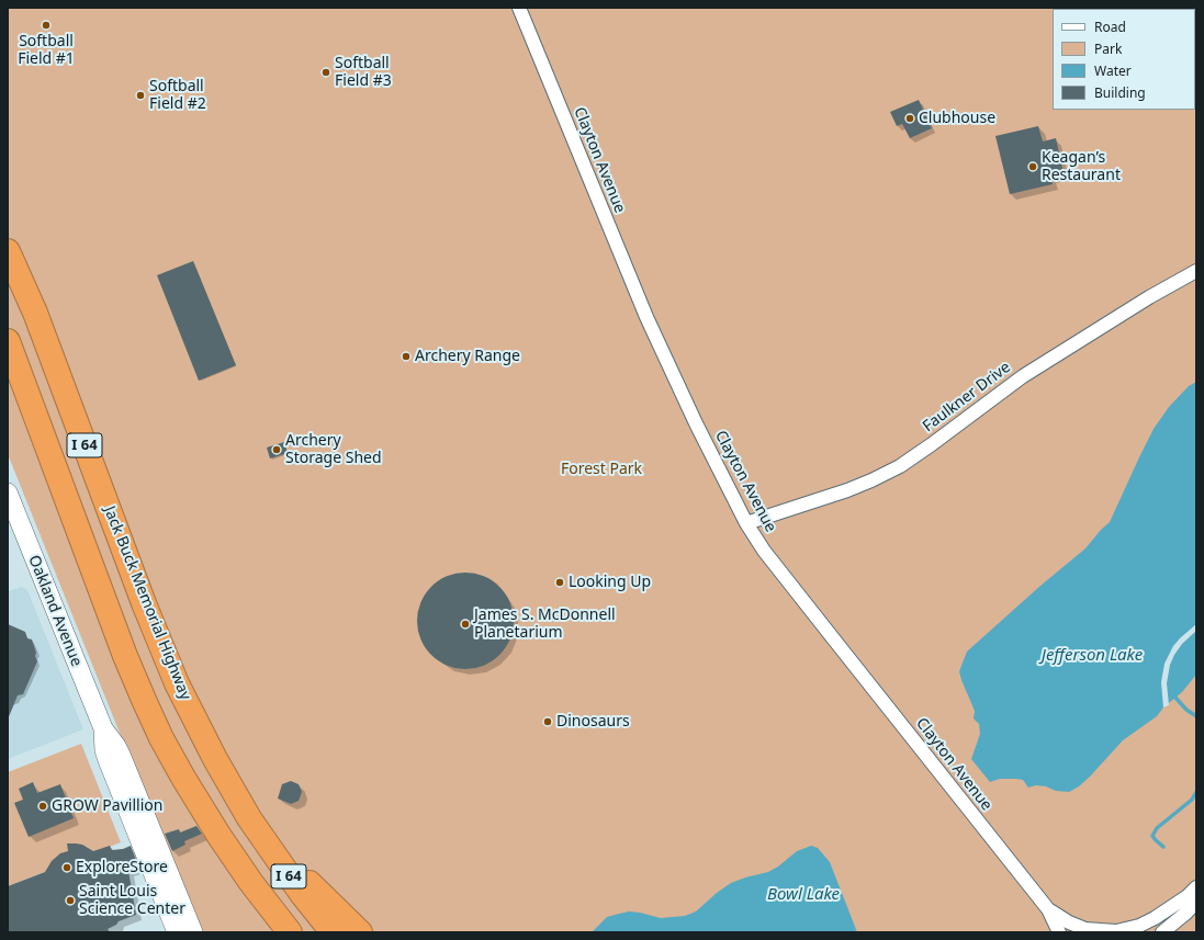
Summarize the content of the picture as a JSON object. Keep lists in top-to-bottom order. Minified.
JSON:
{"streets":{"highway":["I 64","Jack Buck Memorial Highway"],"street":["Clayton Avenue","Faulkner Drive","Oakland Avenue"]},"crossings":[["Clayton Avenue","Faulkner Drive"]],"water":["Jefferson Lake","Bowl Lake"],"parks":["Forest Park"],"places":["Softball Field #1","Softball Field #3","Softball Field #2","Clubhouse","Keagan’s Restaurant","Archery Range","Archery Storage Shed","Looking Up","James S. McDonnell Planetarium","Dinosaurs","GROW Pavillion","ExploreStore","Saint Louis Science Center"],"legend":["Road","Park","Water","Building"]}
